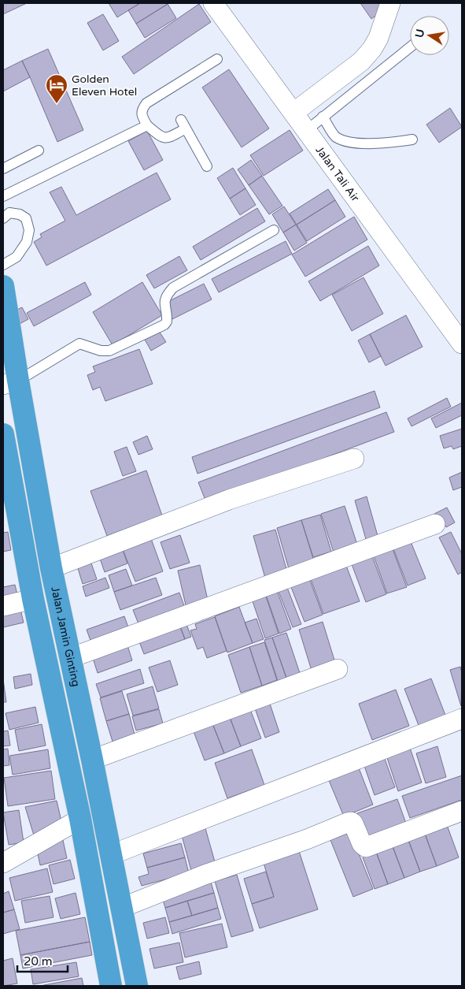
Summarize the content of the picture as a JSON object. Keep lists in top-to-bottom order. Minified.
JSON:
{"streets":{"highway":["Jalan Jamin Ginting"],"street":["Jalan Tali Air"]},"places":{"hotel":["Golden Eleven Hotel"]},"scale_bar":"20 m","north":"left"}
